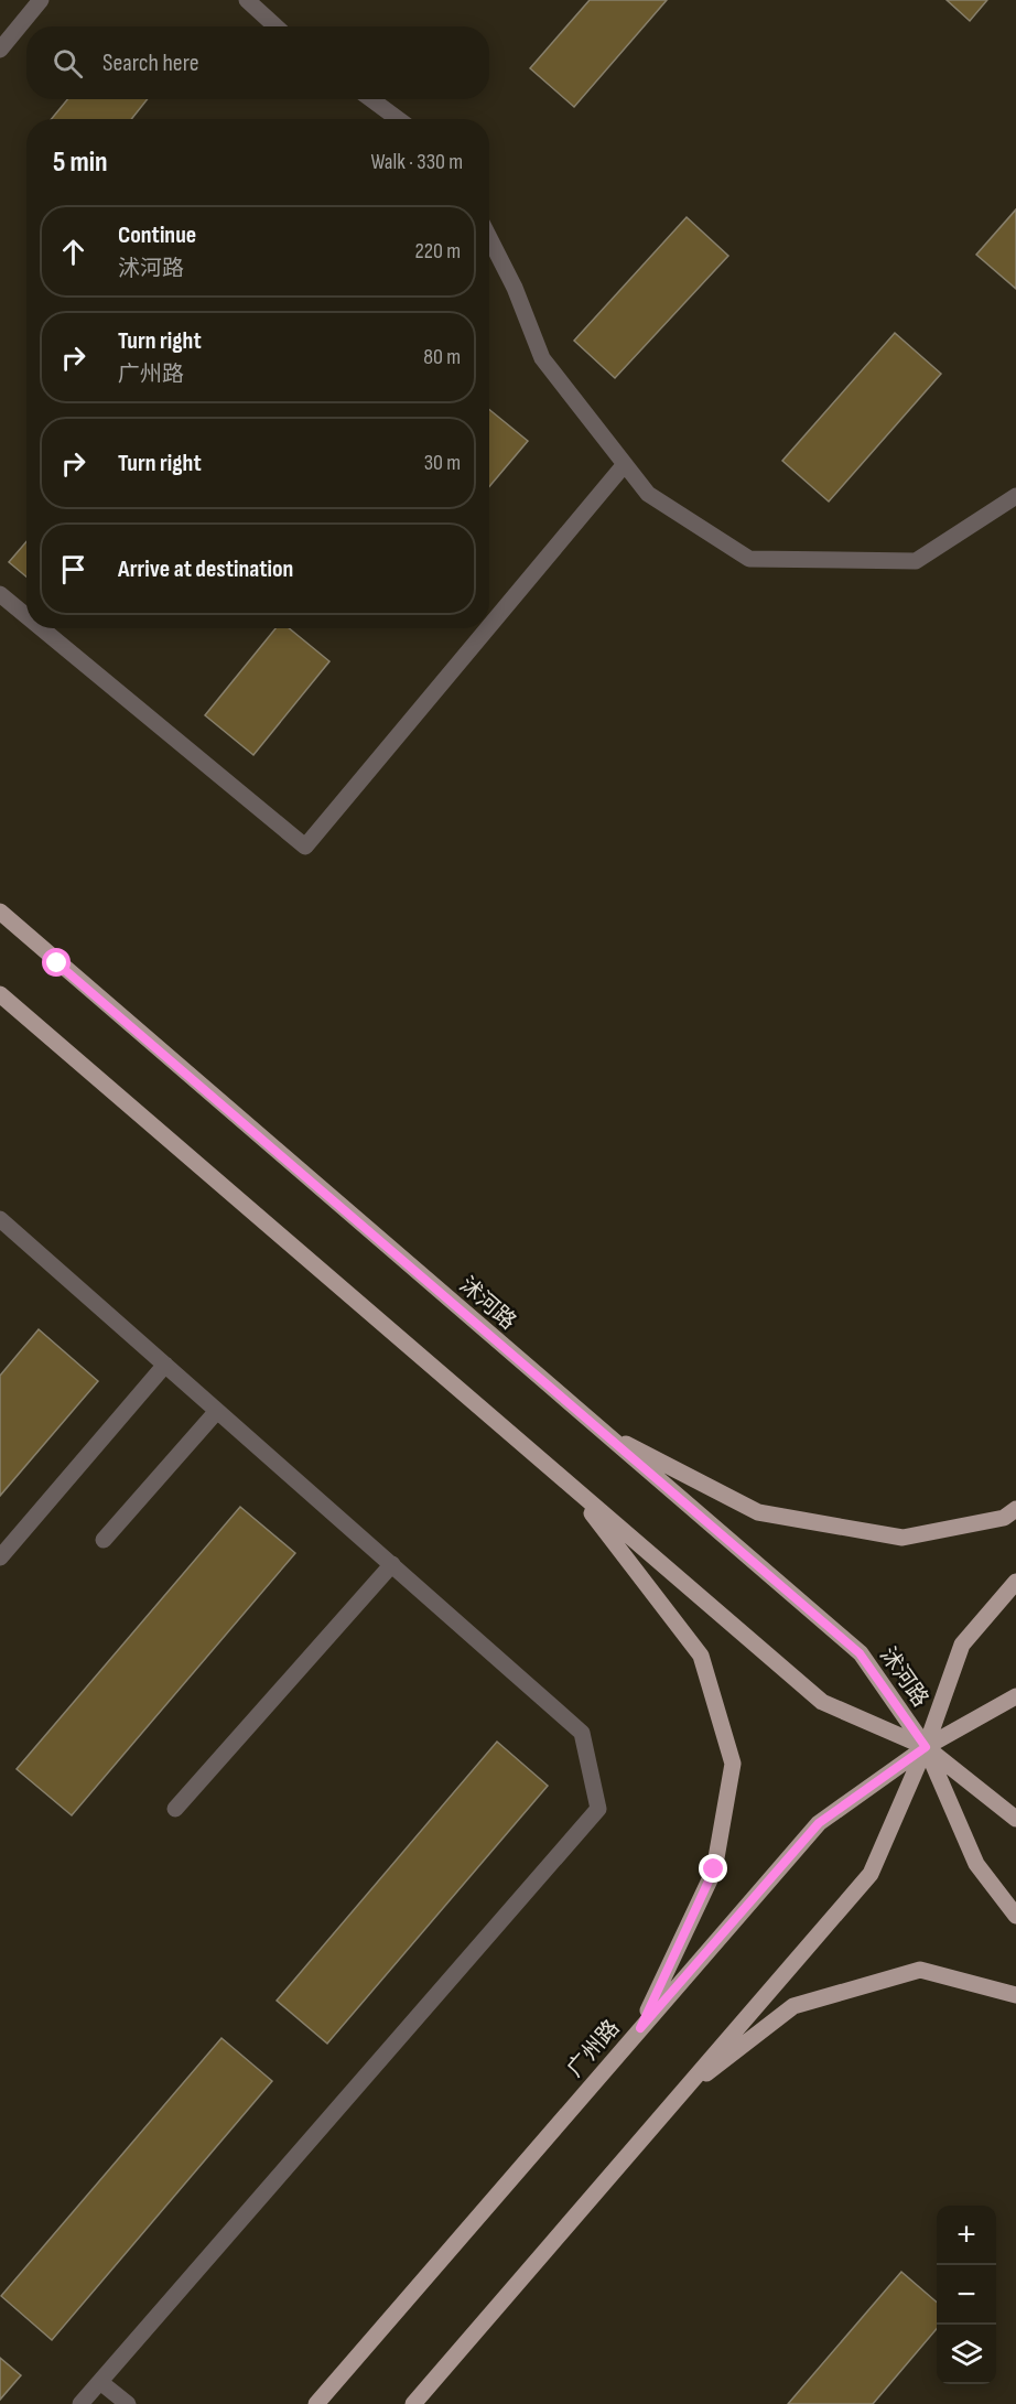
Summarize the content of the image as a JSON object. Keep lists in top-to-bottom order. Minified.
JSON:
{"streets":{"main road":["沭河路","广州路"]},"crossings":[["沭河路","广州路"]],"page":{"search":"Search here","heading":["5 min","Walk · 330 m"],"list":[["Continue","沭河路","220 m"],["Turn right","广州路","80 m"],["Turn right","30 m"],"Arrive at destination"],"map_buttons":["+","−"]}}
